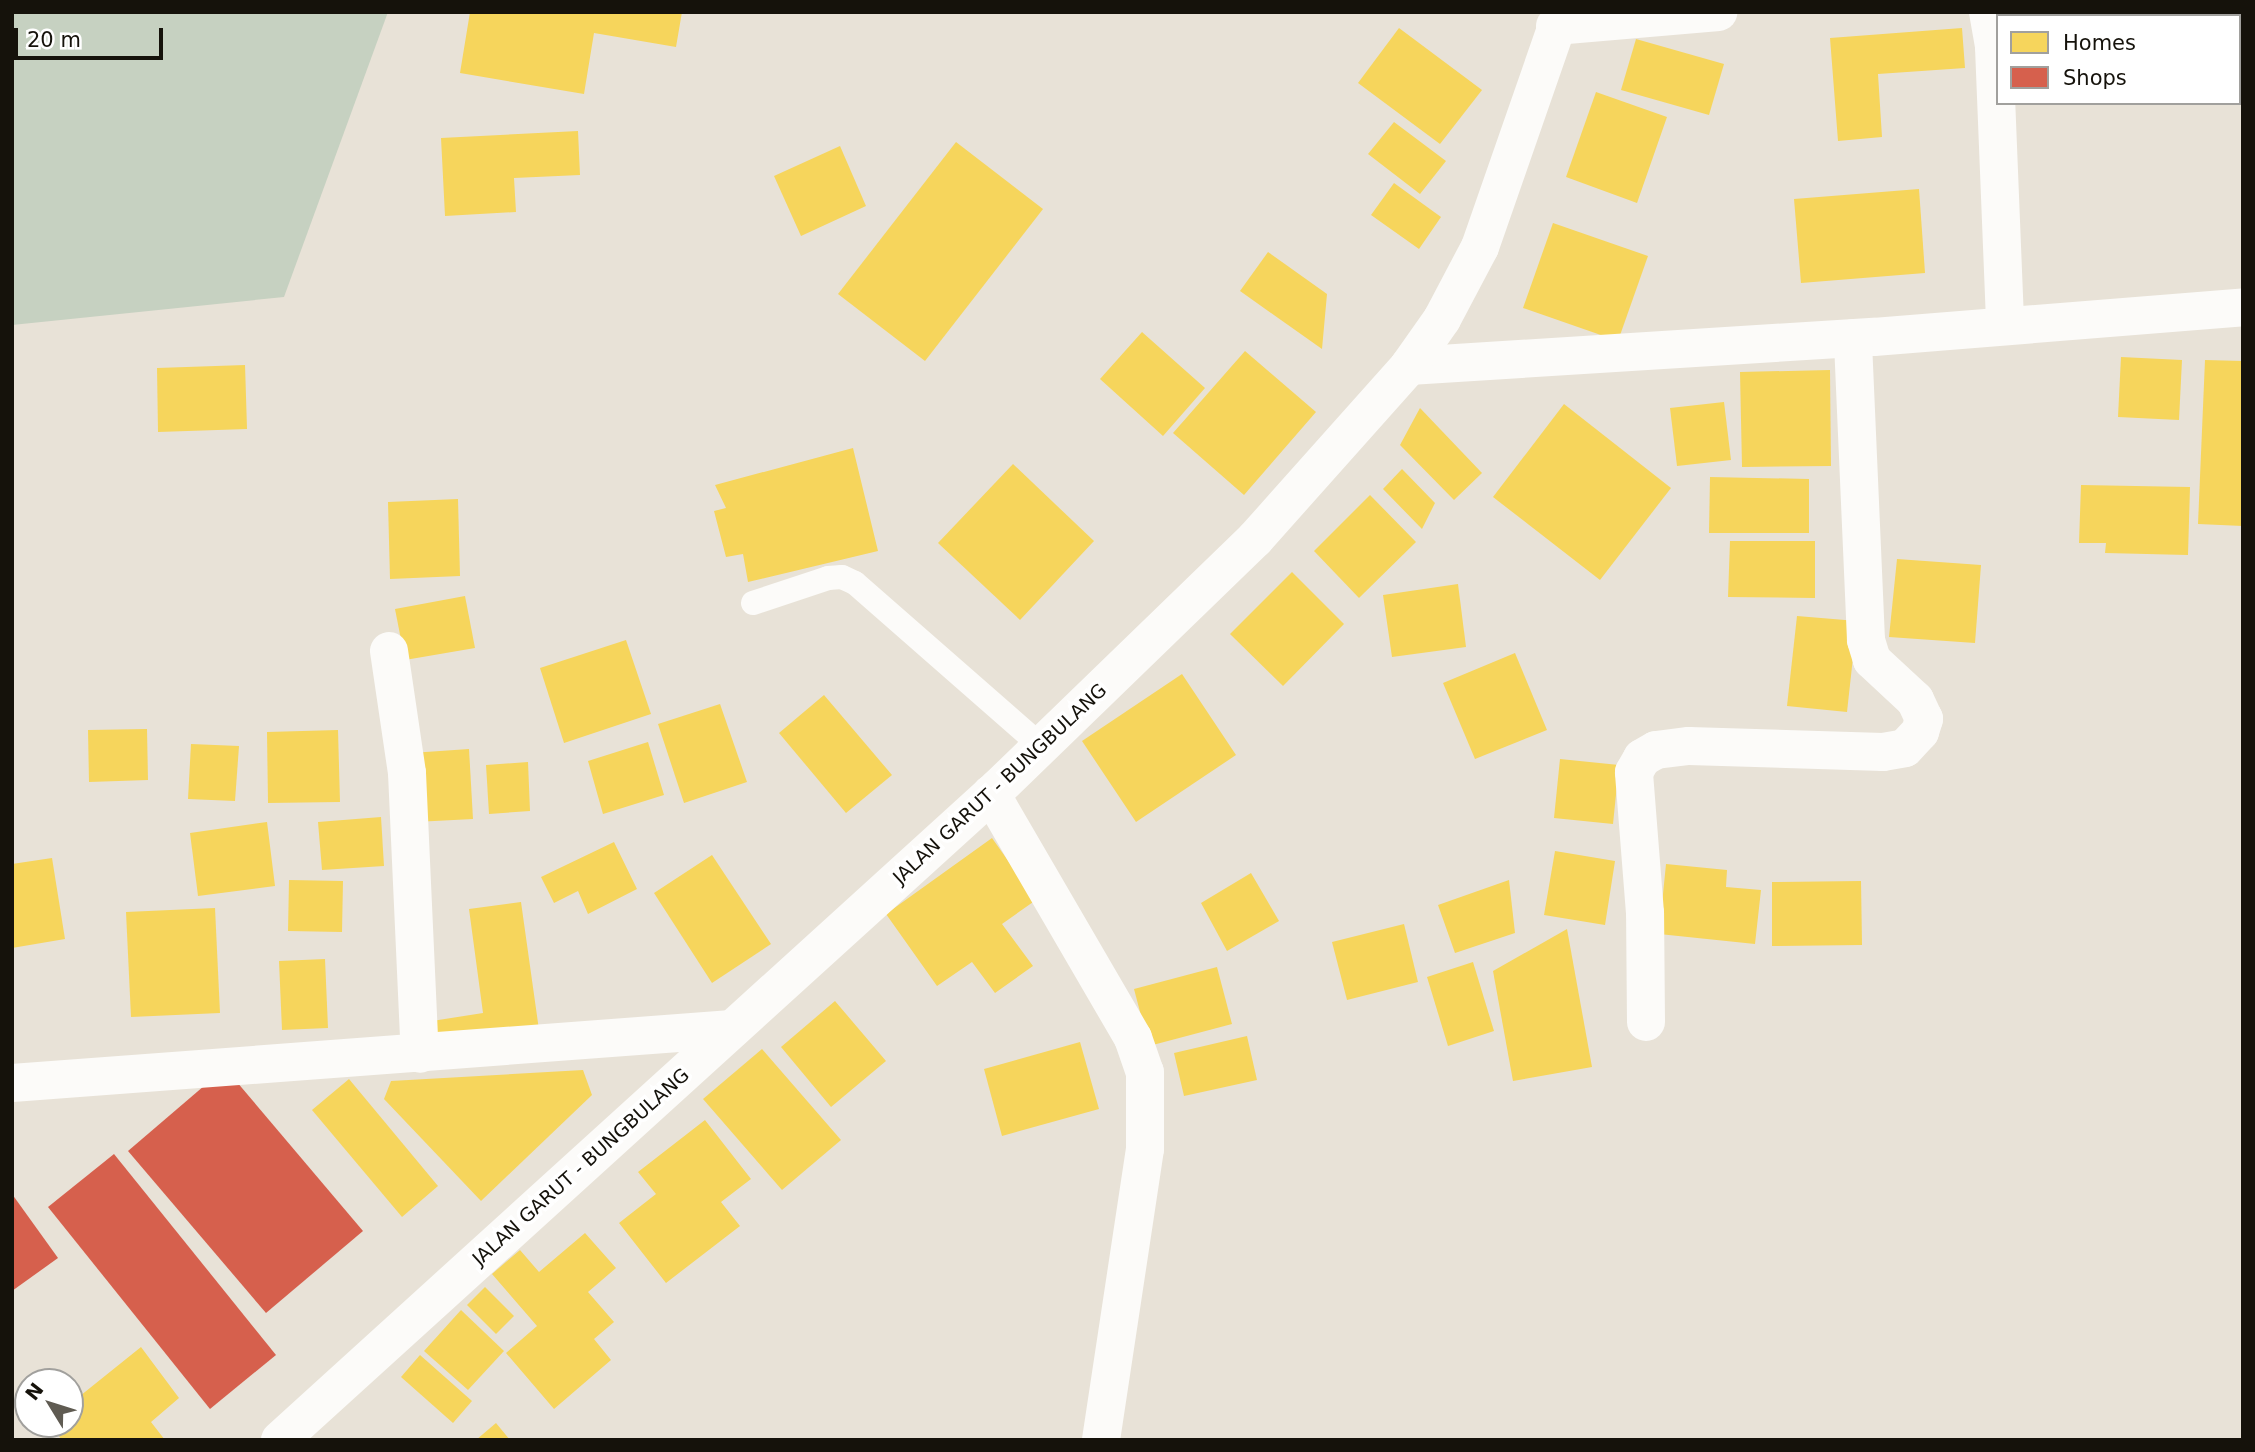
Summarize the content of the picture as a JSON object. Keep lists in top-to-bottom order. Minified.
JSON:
{"streets":{"street":["JALAN GARUT - BUNGBULANG"]},"legend":["Homes","Shops"],"scale_bar":"20 m","north":"top left"}
